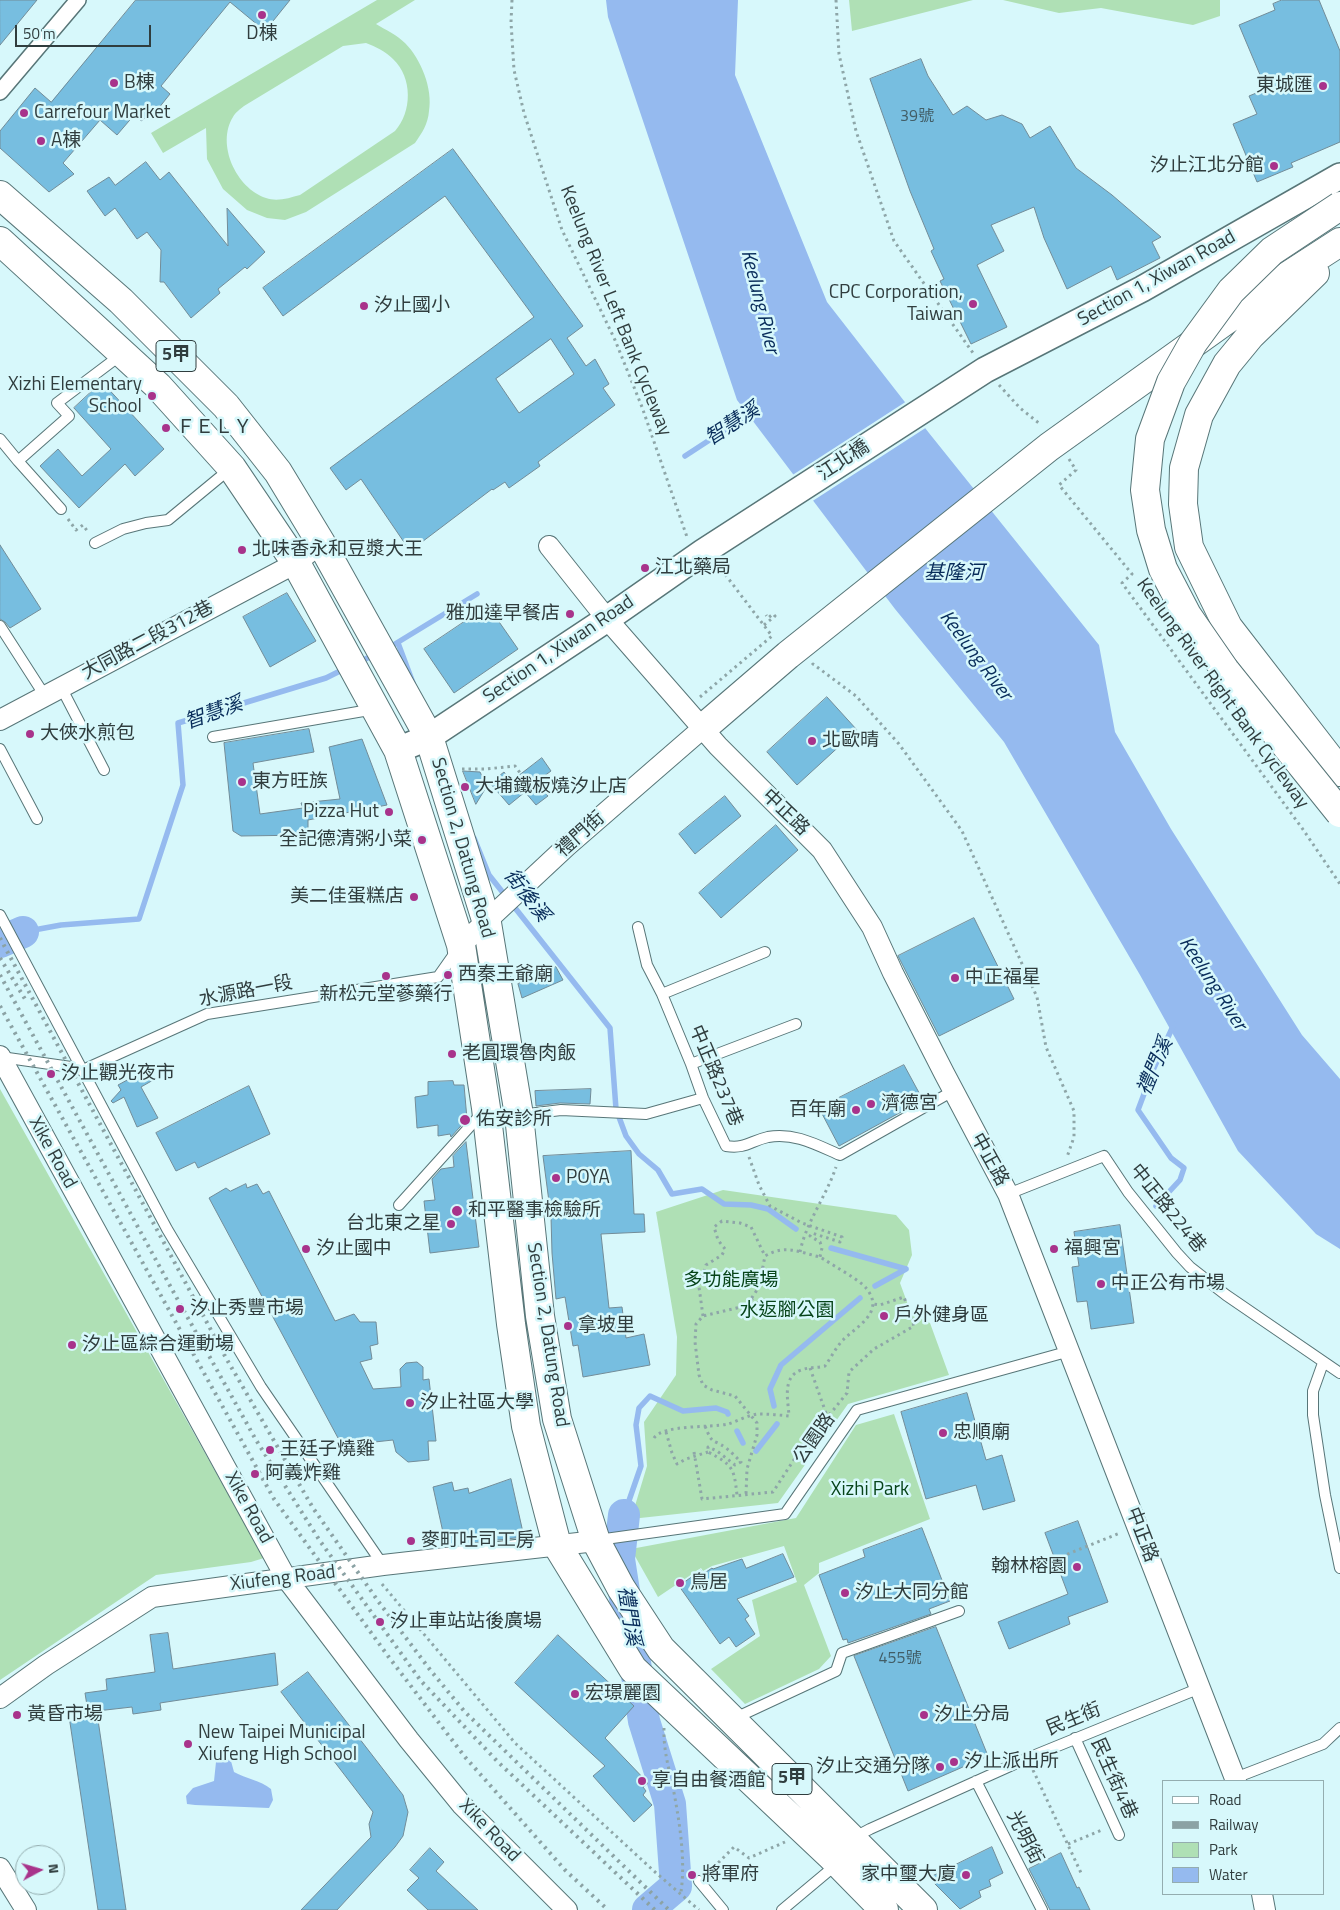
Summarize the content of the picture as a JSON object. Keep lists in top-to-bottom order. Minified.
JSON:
{"streets":{"main road":["5甲","Section 2, Datung Road"],"street":["Section 1, Xiwan Road","江北橋","大同路二段312巷","中正路","禮門街","Xike Road","Xiufeng Road"],"lane":["水源路一段","中正路237巷","中正路224巷","公園路","民生街","民生街4巷","光明街"],"path":["Keelung River Left Bank Cycleway","Keelung River Right Bank Cycleway"]},"crossings":[["Section 1, Xiwan Road","江北橋"],["Section 1, Xiwan Road","中正路"],["Section 1, Xiwan Road","Section 2, Datung Road"],["大同路二段312巷","Section 2, Datung Road"],["中正路","禮門街"],["中正路","中正路224巷"],["中正路","公園路"],["中正路","民生街"],["禮門街","Section 2, Datung Road"],["禮門街","水源路一段"],["Section 2, Datung Road","水源路一段"],["Section 2, Datung Road","公園路"],["Section 2, Datung Road","Xiufeng Road"],["Section 2, Datung Road","民生街"],["水源路一段","Xike Road"],["Xike Road","Xiufeng Road"],["公園路","Xiufeng Road"],["民生街","民生街4巷"],["民生街","光明街"]],"water":["Keelung River","智慧溪","基隆河","街後溪","禮門溪"],"parks":["多功能廣場","水返腳公園","Xizhi Park"],"places":["D棟","B棟","東城匯","Carrefour Market","A棟","汐止江北分館","CPC Corporation, Taiwan","汐止國小","Xizhi Elementary School","ＦＥＬＹ","北味香永和豆漿大王","江北藥局","雅加達早餐店","大俠水煎包","北歐晴","東方旺族","大埔鐵板燒汐止店","Pizza Hut","全記德清粥小菜","美二佳蛋糕店","西秦王爺廟","新松元堂蔘藥行","中正福星","老圓環魯肉飯","汐止觀光夜市","濟德宮","百年廟","佑安診所","POYA","和平醫事檢驗所","台北東之星","汐止國中","福興宮","中正公有市場","汐止秀豐市場","戶外健身區","拿坡里","汐止區綜合運動場","汐止社區大學","忠順廟","王廷子燒雞","阿義炸雞","麥町吐司工房","翰林榕園","鳥居","汐止大同分館","汐止車站站後廣場","宏璟麗園","黃昏市場","汐止分局","New Taipei Municipal Xiufeng High School","汐止派出所","汐止交通分隊","享自由餐酒館","將軍府","家中璽大廈"],"house_numbers":["39號","455號"],"legend":["Road","Railway","Park","Water"],"scale_bar":"50 m","north":"right"}
